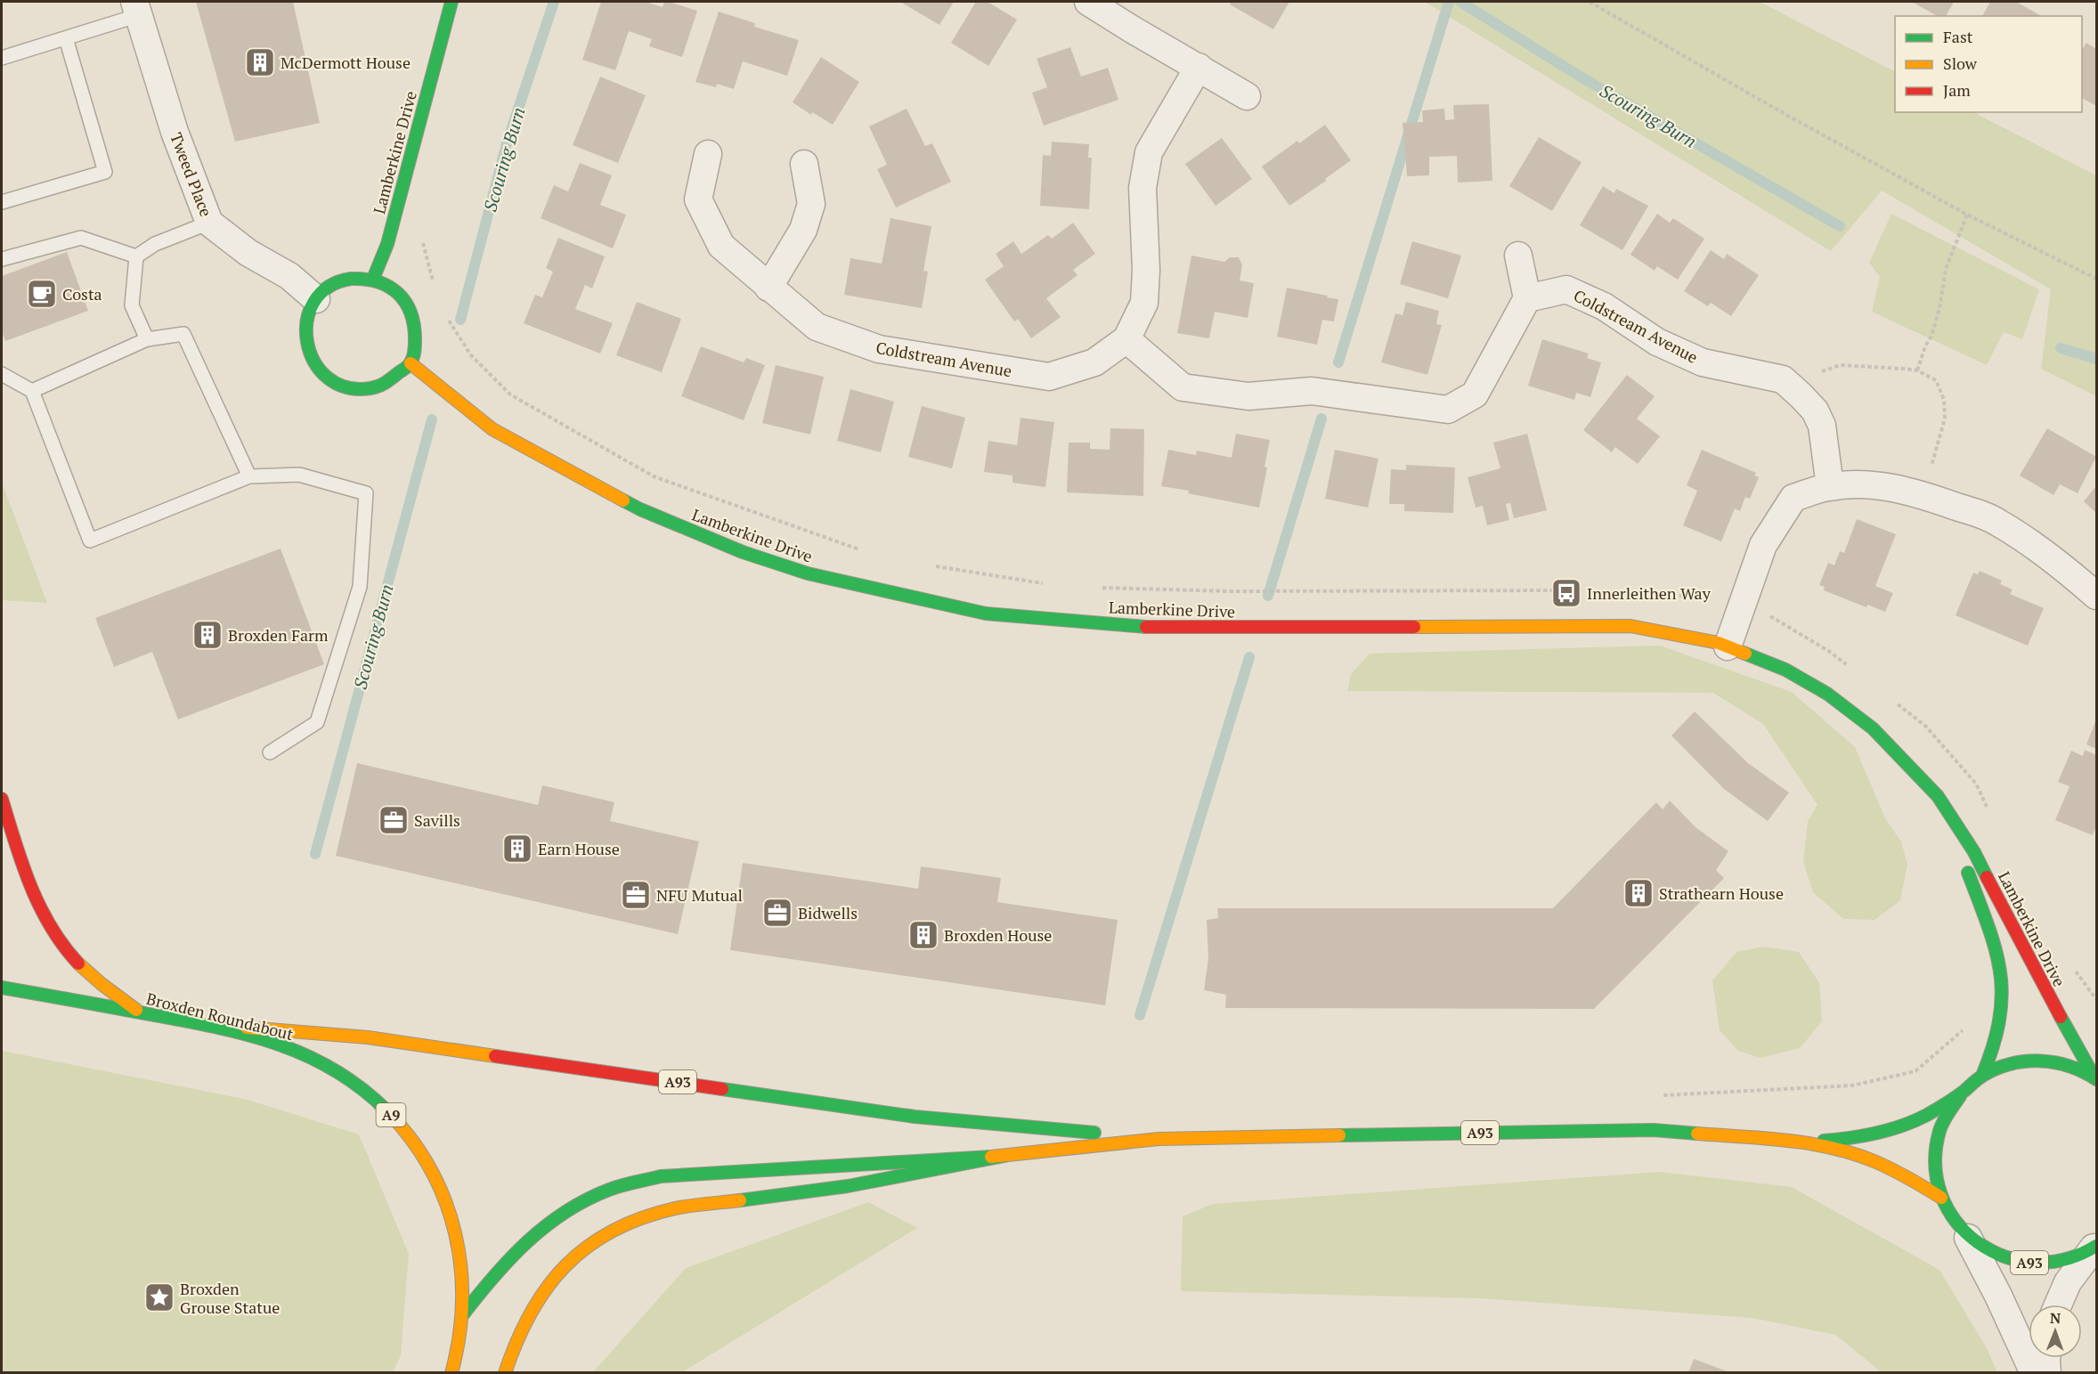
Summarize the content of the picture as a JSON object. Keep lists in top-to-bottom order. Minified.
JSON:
{"streets":{"main road":["Lamberkine Drive","Broxden Roundabout","A93","A9"],"street":["Tweed Place","Coldstream Avenue"]},"crossings":[["Lamberkine Drive","Tweed Place"],["Lamberkine Drive","A93"],["Broxden Roundabout","A93"],["Broxden Roundabout","A9"]],"water":["Scouring Burn"],"places":{"building":["McDermott House","Broxden Farm","Earn House","Strathearn House","Broxden House"],"cafe":["Costa"],"bus stop":["Innerleithen Way"],"office":["Savills","NFU Mutual","Bidwells"],"place":["Broxden Grouse Statue"]},"legend":["Fast","Slow","Jam"],"north":"top"}
